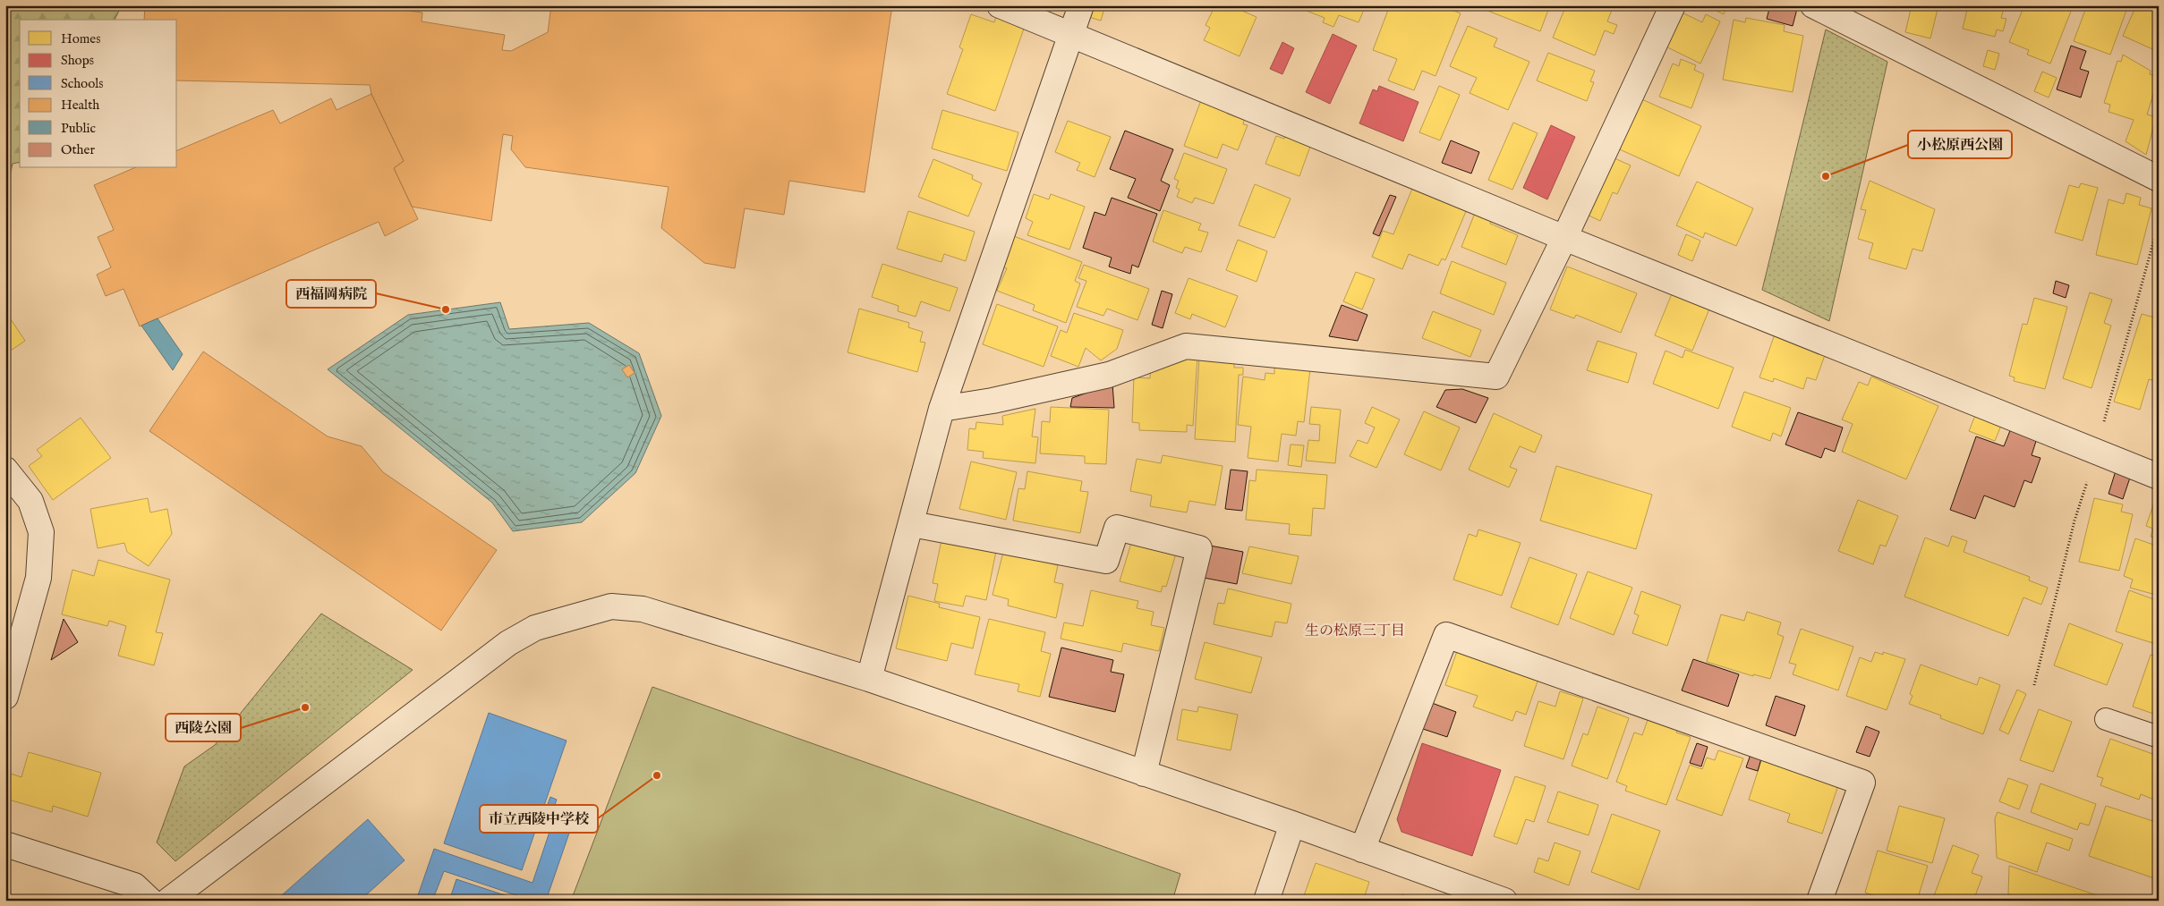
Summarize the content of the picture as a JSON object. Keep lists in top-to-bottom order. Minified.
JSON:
{"districts":["生の松原三丁目"],"places":["小松原西公園","西福岡病院","西陵公園","市立西陵中学校"],"legend":["Homes","Shops","Schools","Health","Public","Other"]}
